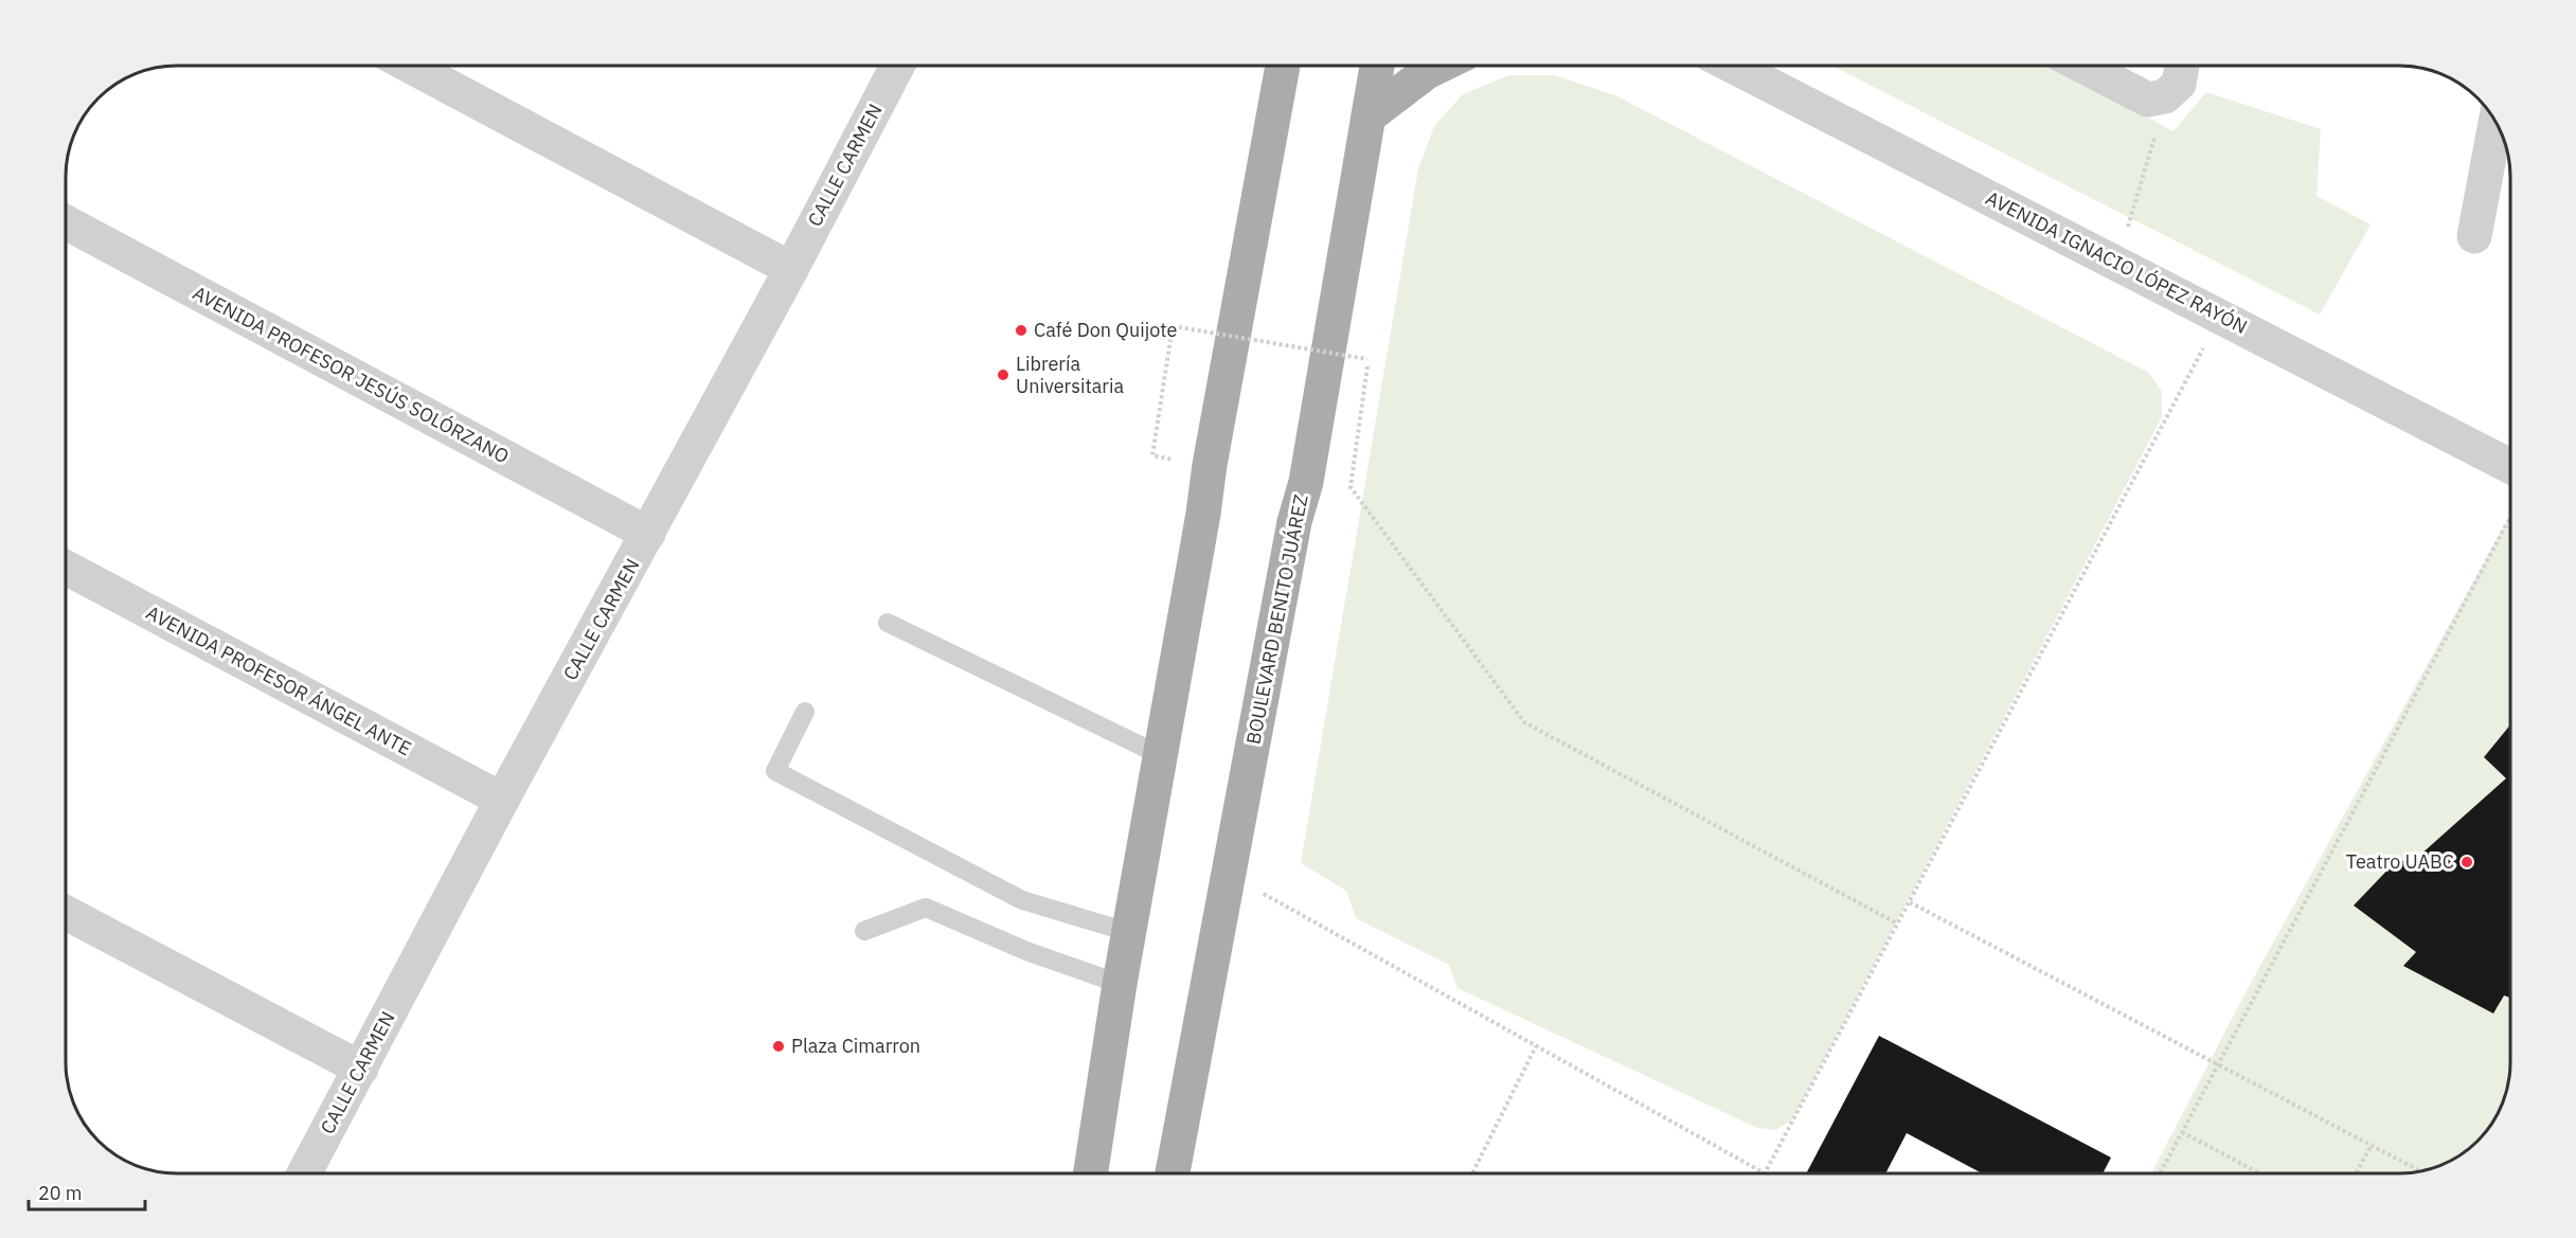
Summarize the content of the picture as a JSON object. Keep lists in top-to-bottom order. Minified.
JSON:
{"streets":{"main road":["BOULEVARD BENITO JUÁREZ"],"street":["CALLE CARMEN","AVENIDA IGNACIO LÓPEZ RAYÓN","AVENIDA PROFESOR JESÚS SOLÓRZANO","AVENIDA PROFESOR ÁNGEL ANTE"]},"crossings":[["CALLE CARMEN","AVENIDA PROFESOR JESÚS SOLÓRZANO"],["CALLE CARMEN","AVENIDA PROFESOR ÁNGEL ANTE"]],"places":["Café Don Quijote","Librería Universitaria","Teatro UABC","Plaza Cimarron"],"scale_bar":"20 m"}
